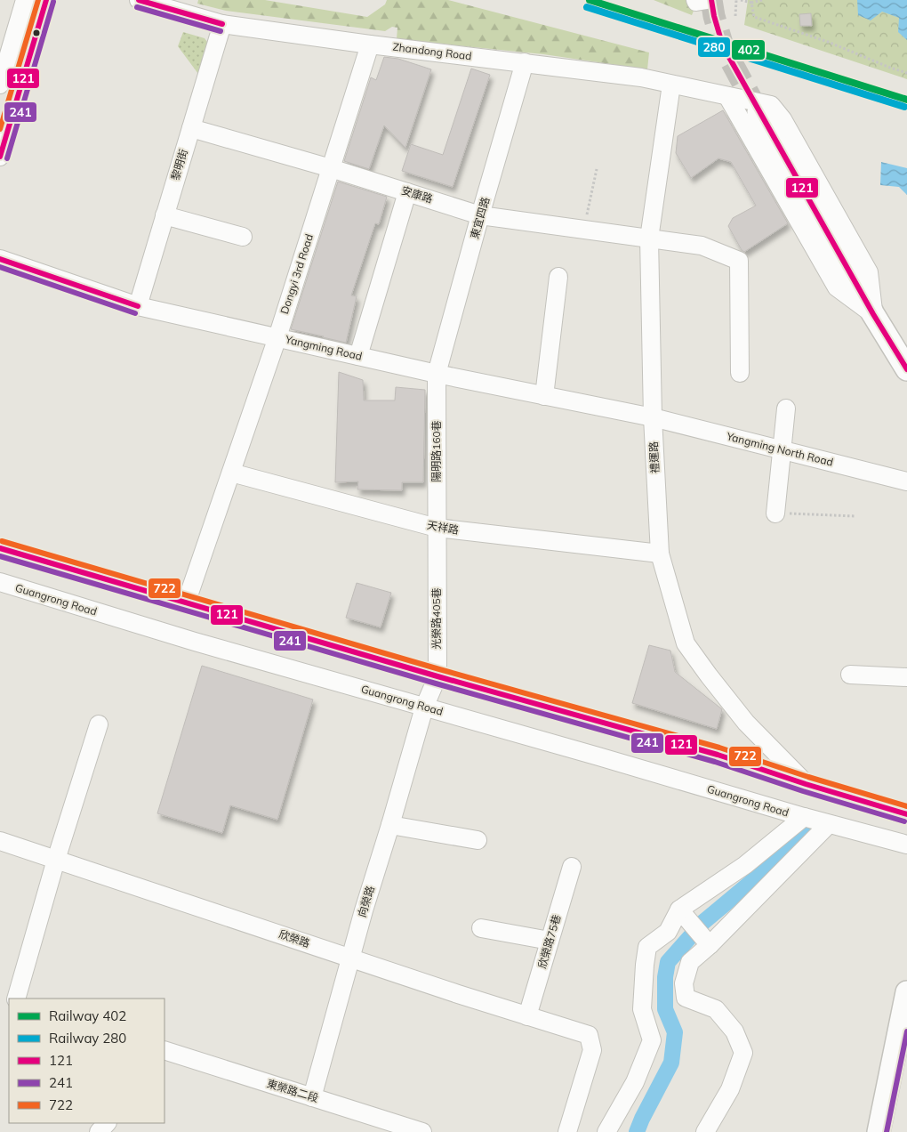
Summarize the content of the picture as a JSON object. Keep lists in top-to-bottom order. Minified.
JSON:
{"streets":{"street":["Zhandong Road","黎明街","安康路","東宜四路","Dongyi 3rd Road","Yangming Road","Yangming North Road","陽明路160巷","禮運路","天祥路","Guangrong Road","光榮路405巷","向榮路","欣榮路","欣榮路75巷","東榮路二段"]},"crossings":[["Zhandong Road","黎明街"],["Zhandong Road","東宜四路"],["Zhandong Road","Dongyi 3rd Road"],["Zhandong Road","禮運路"],["黎明街","安康路"],["黎明街","Yangming Road"],["安康路","東宜四路"],["安康路","Dongyi 3rd Road"],["安康路","禮運路"],["東宜四路","Yangming Road"],["東宜四路","陽明路160巷"],["Dongyi 3rd Road","Yangming Road"],["Dongyi 3rd Road","天祥路"],["Yangming Road","Yangming North Road"],["Yangming Road","陽明路160巷"],["Yangming Road","禮運路"],["Yangming North Road","禮運路"],["陽明路160巷","天祥路"],["陽明路160巷","光榮路405巷"],["禮運路","天祥路"],["天祥路","光榮路405巷"],["Guangrong Road","光榮路405巷"],["Guangrong Road","向榮路"],["光榮路405巷","向榮路"],["向榮路","欣榮路"],["向榮路","東榮路二段"],["欣榮路","欣榮路75巷"]],"lines":["rail line 402","transit line 121","transit line 722","transit line 241","rail line 280"],"legend":["Railway 402","Railway 280","121","241","722"]}
